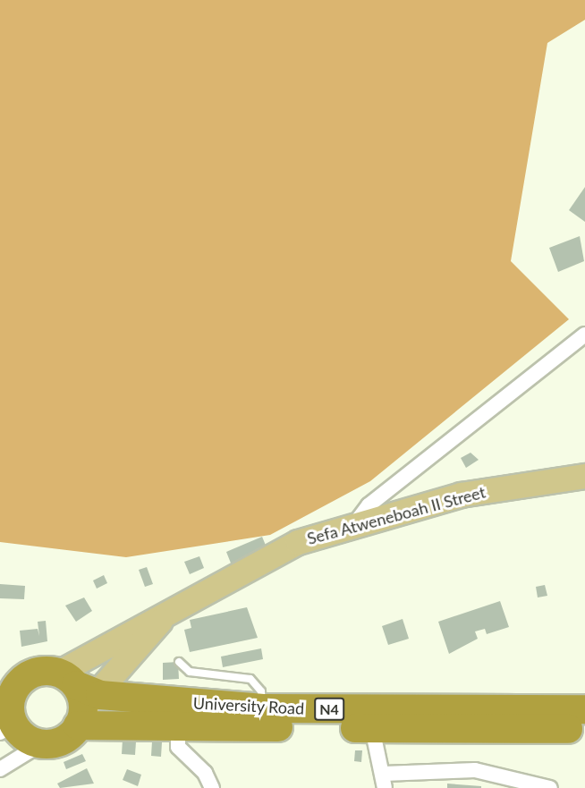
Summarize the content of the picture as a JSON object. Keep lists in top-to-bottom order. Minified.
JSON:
{"streets":{"highway":["University Road","N4"],"main road":["Sefa Atweneboah II Street"]},"crossings":[["Sefa Atweneboah II Street","University Road"],["Sefa Atweneboah II Street","N4"],["University Road","N4"]]}
